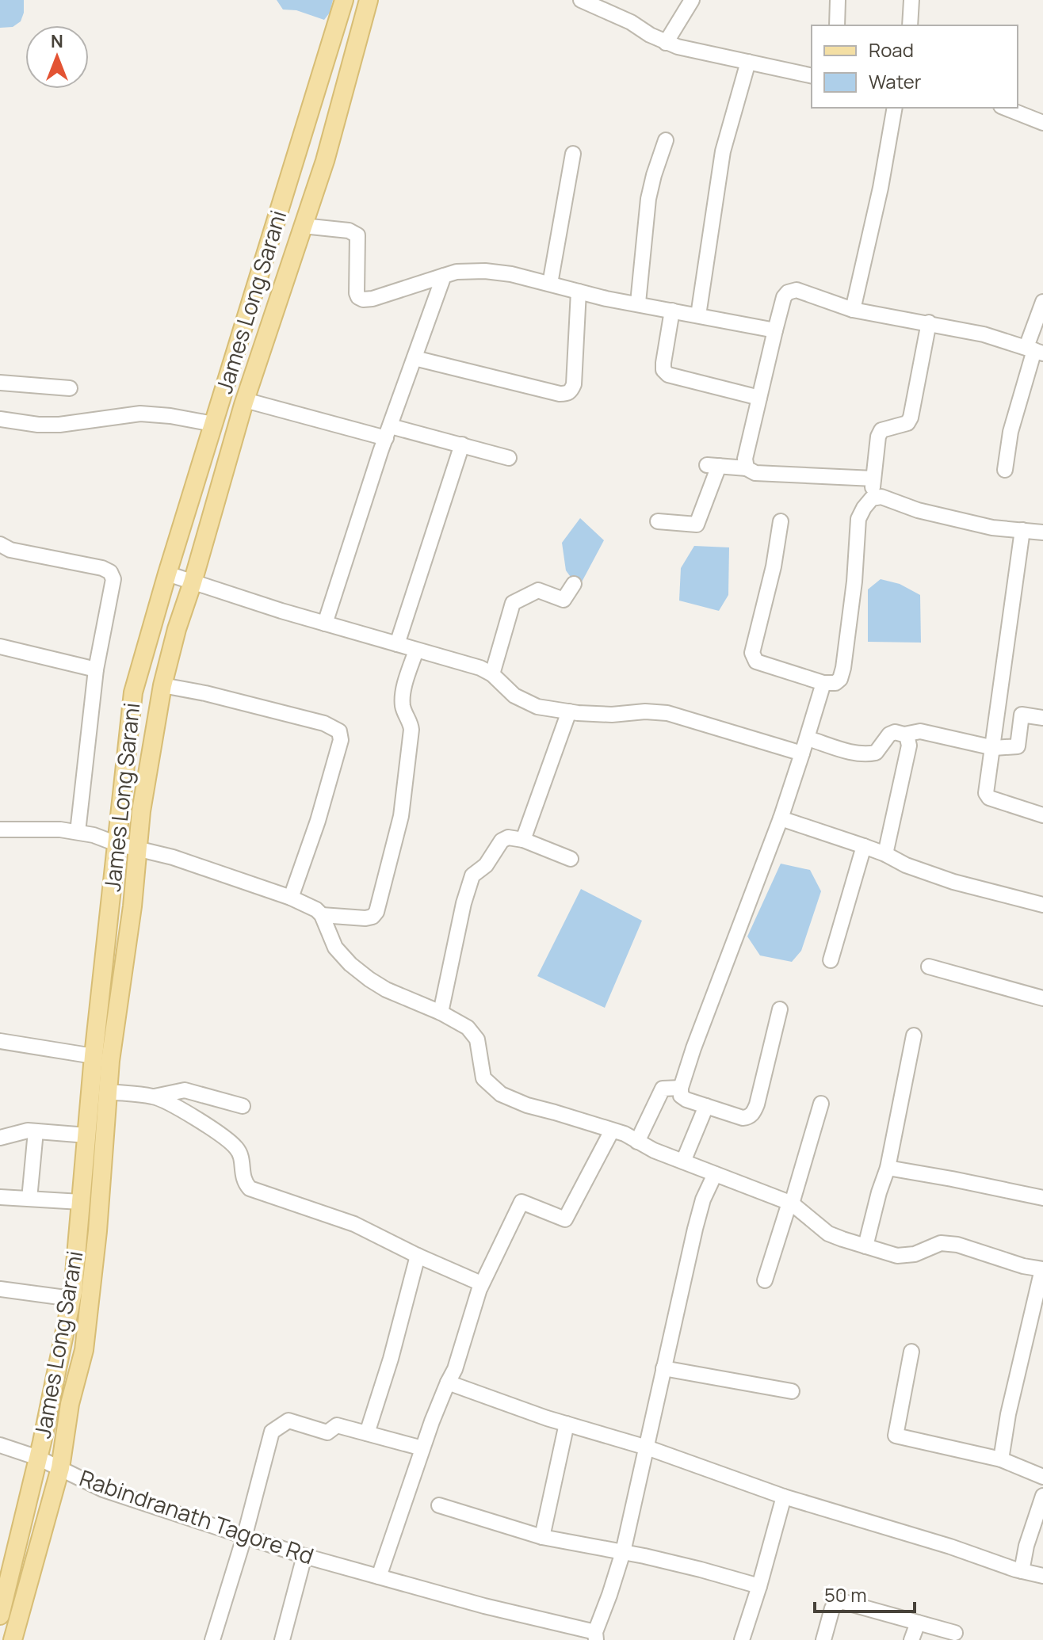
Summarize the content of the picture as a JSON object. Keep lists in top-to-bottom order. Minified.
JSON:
{"streets":{"main road":["James Long Sarani"],"street":["Rabindranath Tagore Rd"]},"crossings":[["James Long Sarani","Rabindranath Tagore Rd"]],"legend":["Road","Water"],"scale_bar":"50 m","north":"top"}
